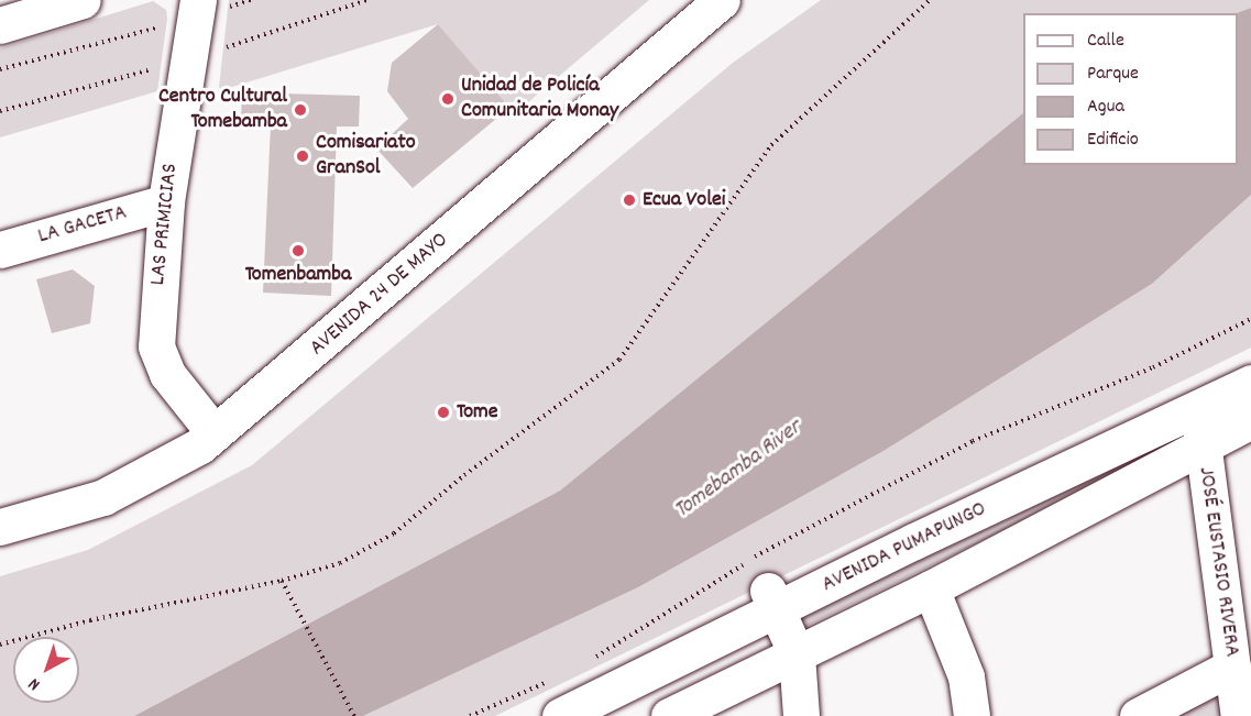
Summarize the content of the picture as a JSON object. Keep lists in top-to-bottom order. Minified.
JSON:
{"streets":{"main road":["LAS PRIMICIAS","LA GACETA","AVENIDA 24 DE MAYO","AVENIDA PUMAPUNGO","JOSÉ EUSTASIO RIVERA"]},"crossings":[["LAS PRIMICIAS","LA GACETA"],["LAS PRIMICIAS","AVENIDA 24 DE MAYO"],["AVENIDA PUMAPUNGO","JOSÉ EUSTASIO RIVERA"]],"water":["Tomebamba River"],"places":["Unidad de Policía Comunitaria Monay","Centro Cultural Tomebamba","Comisariato GranSol","Ecua Volei","Tomenbamba","Tome"],"legend":["Calle","Parque","Agua","Edificio"],"north":"bottom left"}
